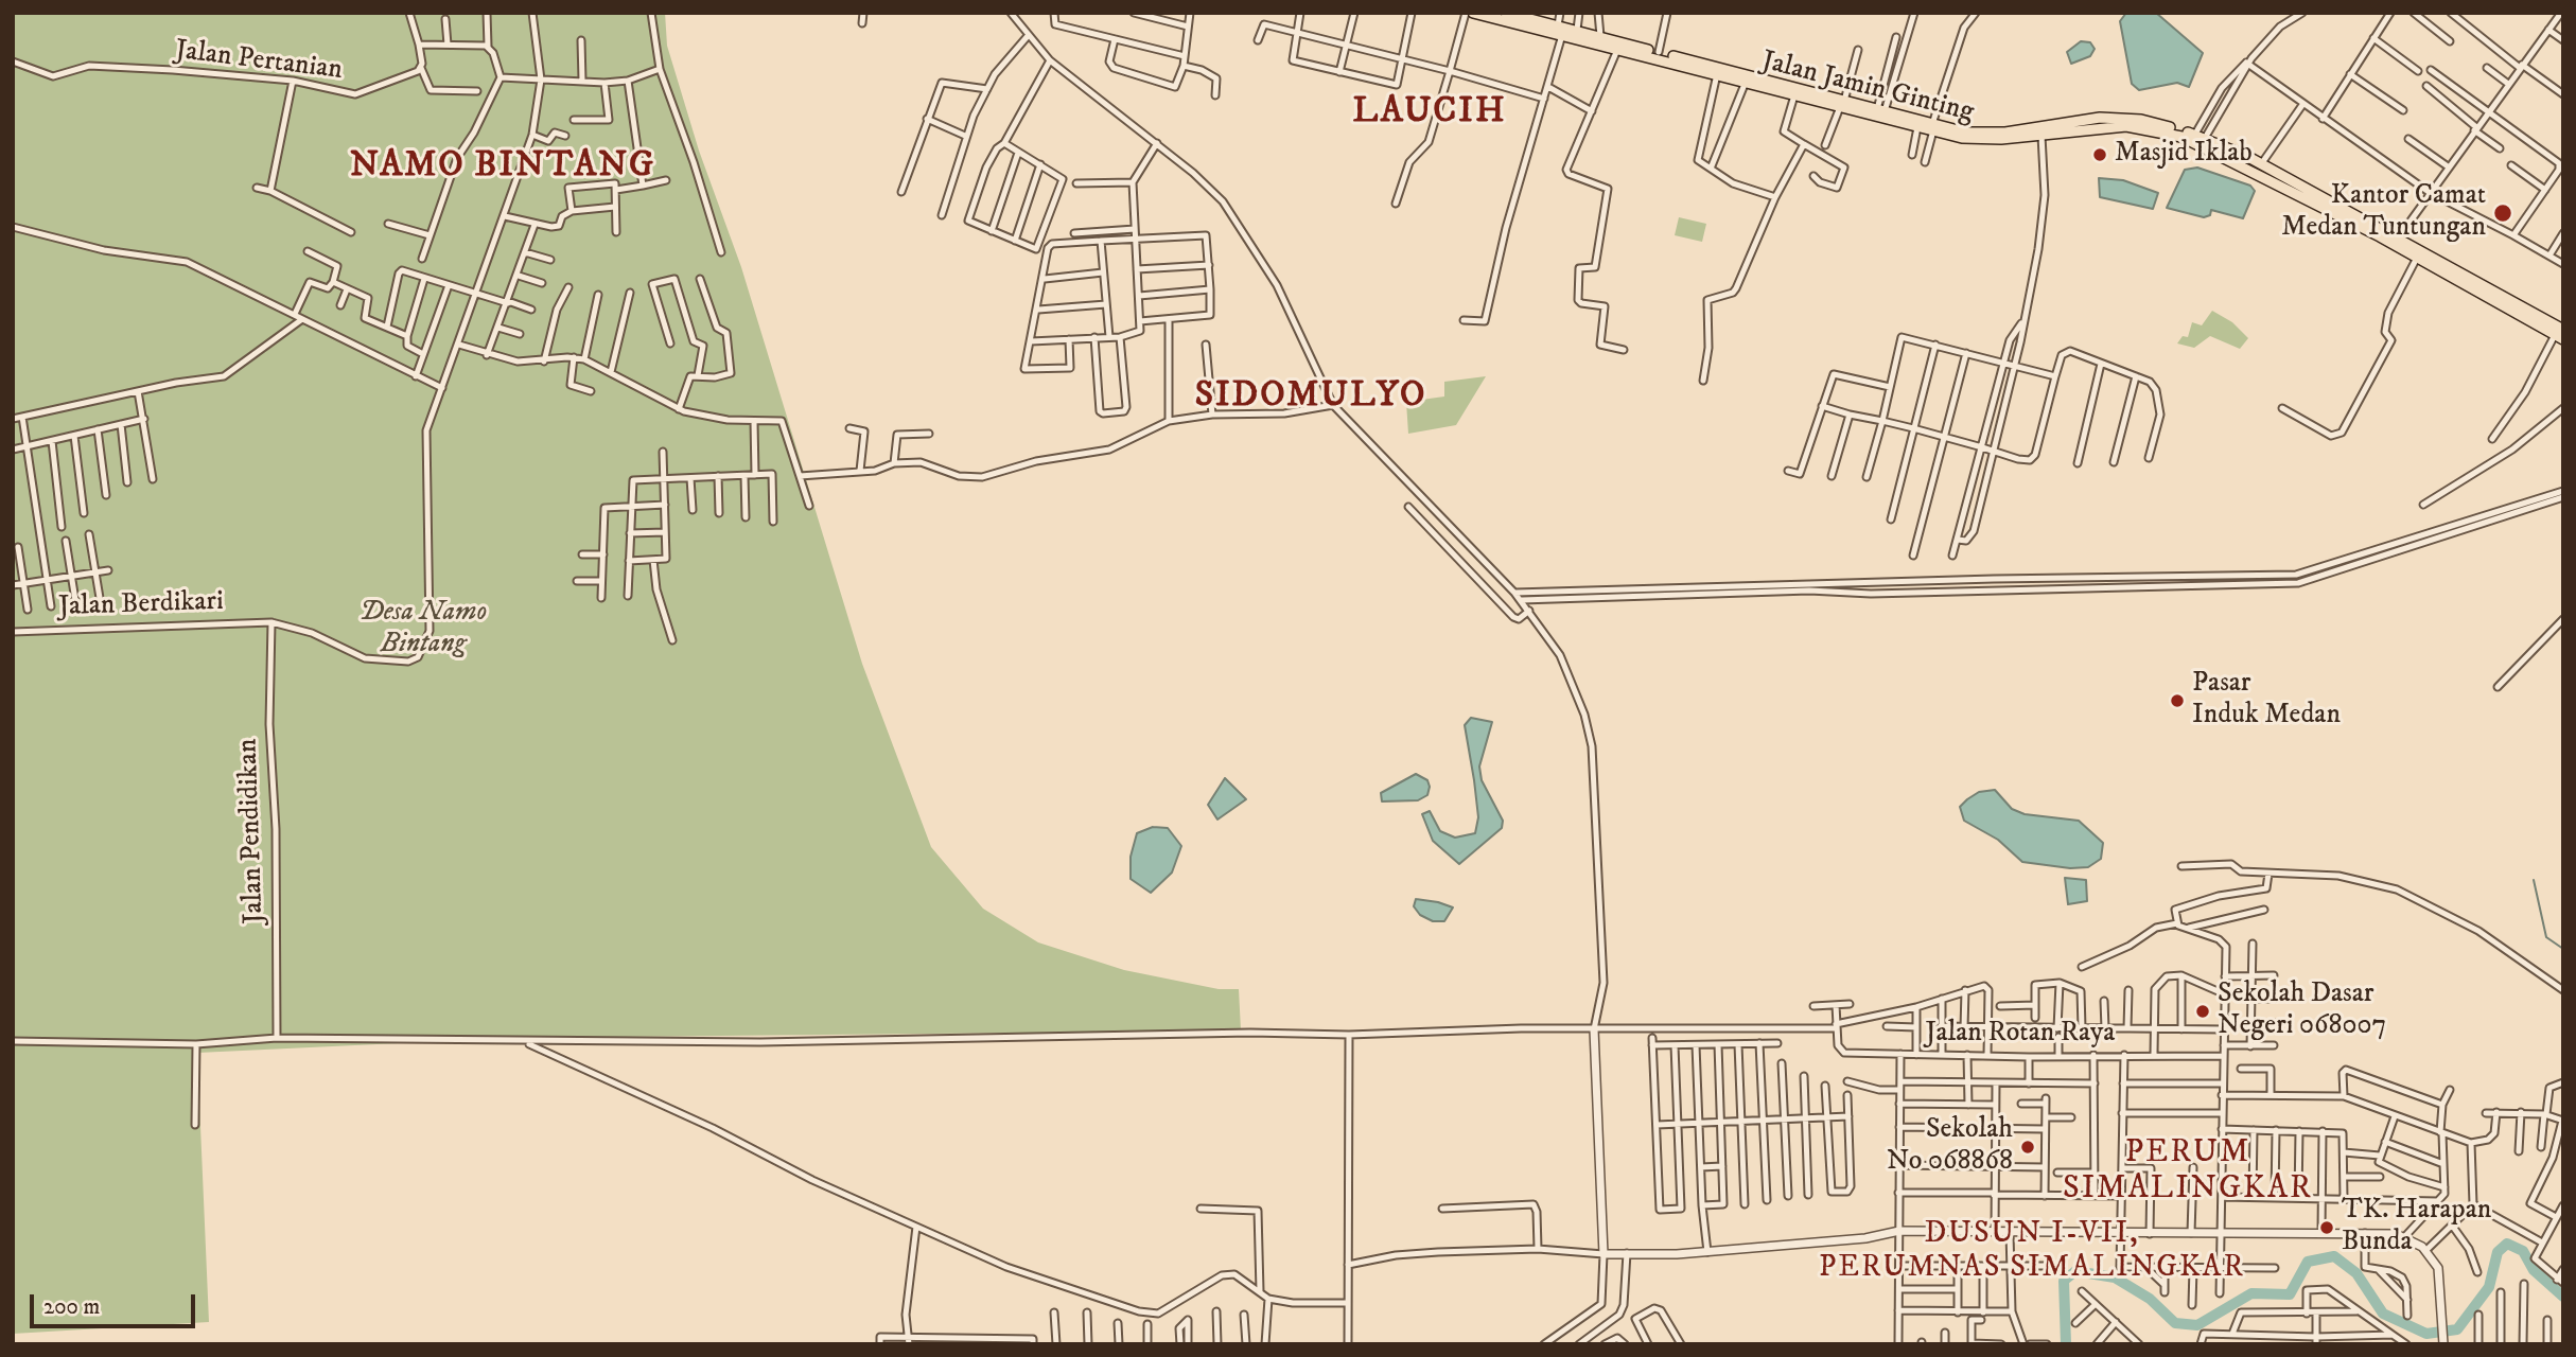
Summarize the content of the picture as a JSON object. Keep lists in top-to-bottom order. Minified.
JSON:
{"streets":{"highway":["Jalan Jamin Ginting"],"street":["Jalan Pertanian","Jalan Berdikari","Jalan Pendidikan","Jalan Rotan Raya"]},"crossings":[["Jalan Berdikari","Jalan Pendidikan"]],"districts":["LAUCIH","NAMO BINTANG","SIDOMULYO","PERUM SIMALINGKAR","DUSUN I-VII, PERUMNAS SIMALINGKAR"],"parks":["Desa Namo Bintang"],"places":["Masjid Iklab","Kantor Camat Medan Tuntungan","Pasar Induk Medan","Sekolah Dasar Negeri 068007","Sekolah No 068868","TK. Harapan Bunda"],"scale_bar":"200 m"}
